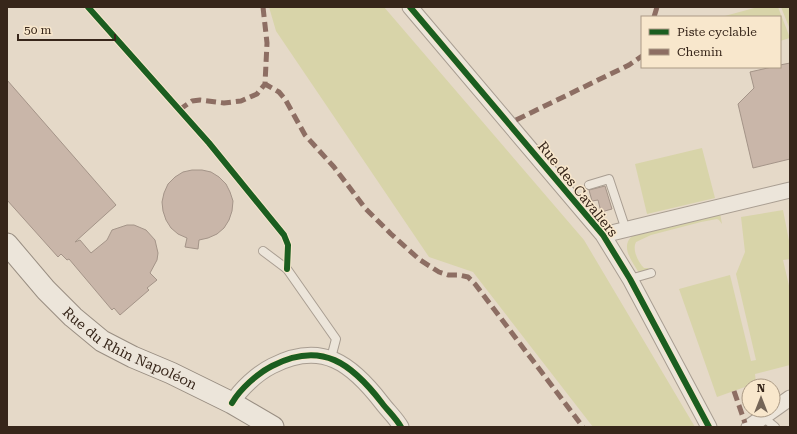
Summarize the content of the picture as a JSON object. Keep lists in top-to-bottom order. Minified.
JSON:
{"streets":{"main road":["Rue du Rhin Napoléon"],"street":["Rue des Cavaliers"]},"legend":["Piste cyclable","Chemin"],"scale_bar":"50 m","north":"top"}
